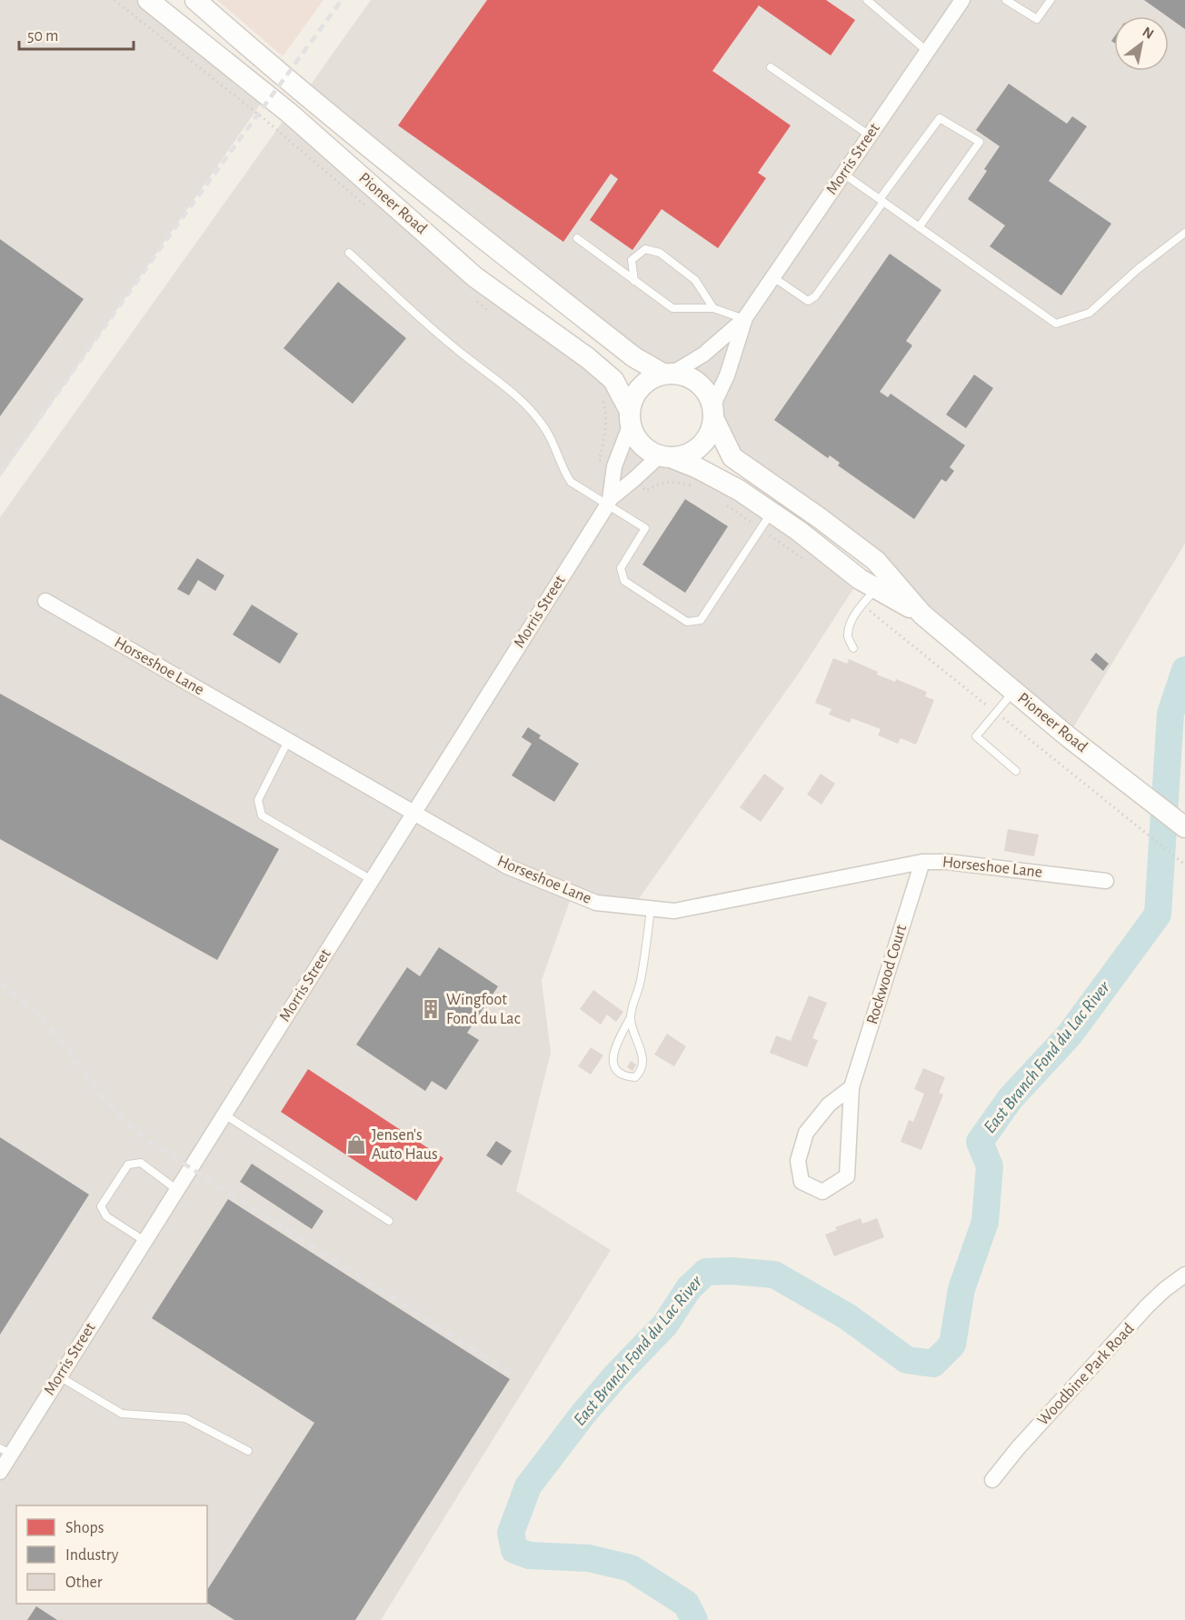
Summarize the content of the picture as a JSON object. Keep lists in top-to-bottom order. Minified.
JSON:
{"streets":{"main road":["Pioneer Road"],"street":["Morris Street","Horseshoe Lane","Rockwood Court","Woodbine Park Road"]},"crossings":[["Morris Street","Pioneer Road"],["Morris Street","Horseshoe Lane"],["Horseshoe Lane","Rockwood Court"]],"water":["East Branch Fond du Lac River"],"places":{"building":["Wingfoot Fond du Lac"],"shop":["Jensen's Auto Haus"]},"legend":["Shops","Industry","Other"],"scale_bar":"50 m","north":"top right"}
